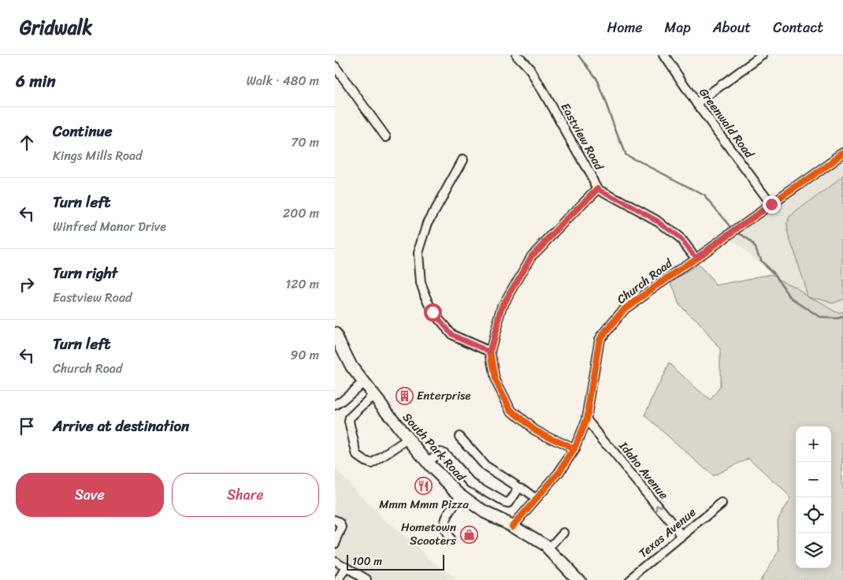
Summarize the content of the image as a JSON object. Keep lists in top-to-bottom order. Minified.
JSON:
{"streets":{"main road":["South Park Road"],"street":["Greenwald Road","Eastview Road","Church Road","Idaho Avenue","Texas Avenue"]},"crossings":[["Greenwald Road","Church Road"],["Eastview Road","Church Road"],["Church Road","South Park Road"],["Church Road","Idaho Avenue"],["Idaho Avenue","Texas Avenue"]],"one_way":["Idaho Avenue"],"places":{"building":["Enterprise"],"restaurant":["Mmm Mmm Pizza"],"shop":["Hometown Scooters"]},"scale_bar":"100 m","page":{"header":"Gridwalk","nav":["Home","Map","About","Contact"],"heading":["6 min","Walk · 480 m"],"list":[["Continue","Kings Mills Road","70 m"],["Turn left","Winfred Manor Drive","200 m"],["Turn right","Eastview Road","120 m"],["Turn left","Church Road","90 m"],"Arrive at destination"],"map_buttons":["+","−"],"buttons":["Save","Share"],"scale":"100 m"}}
